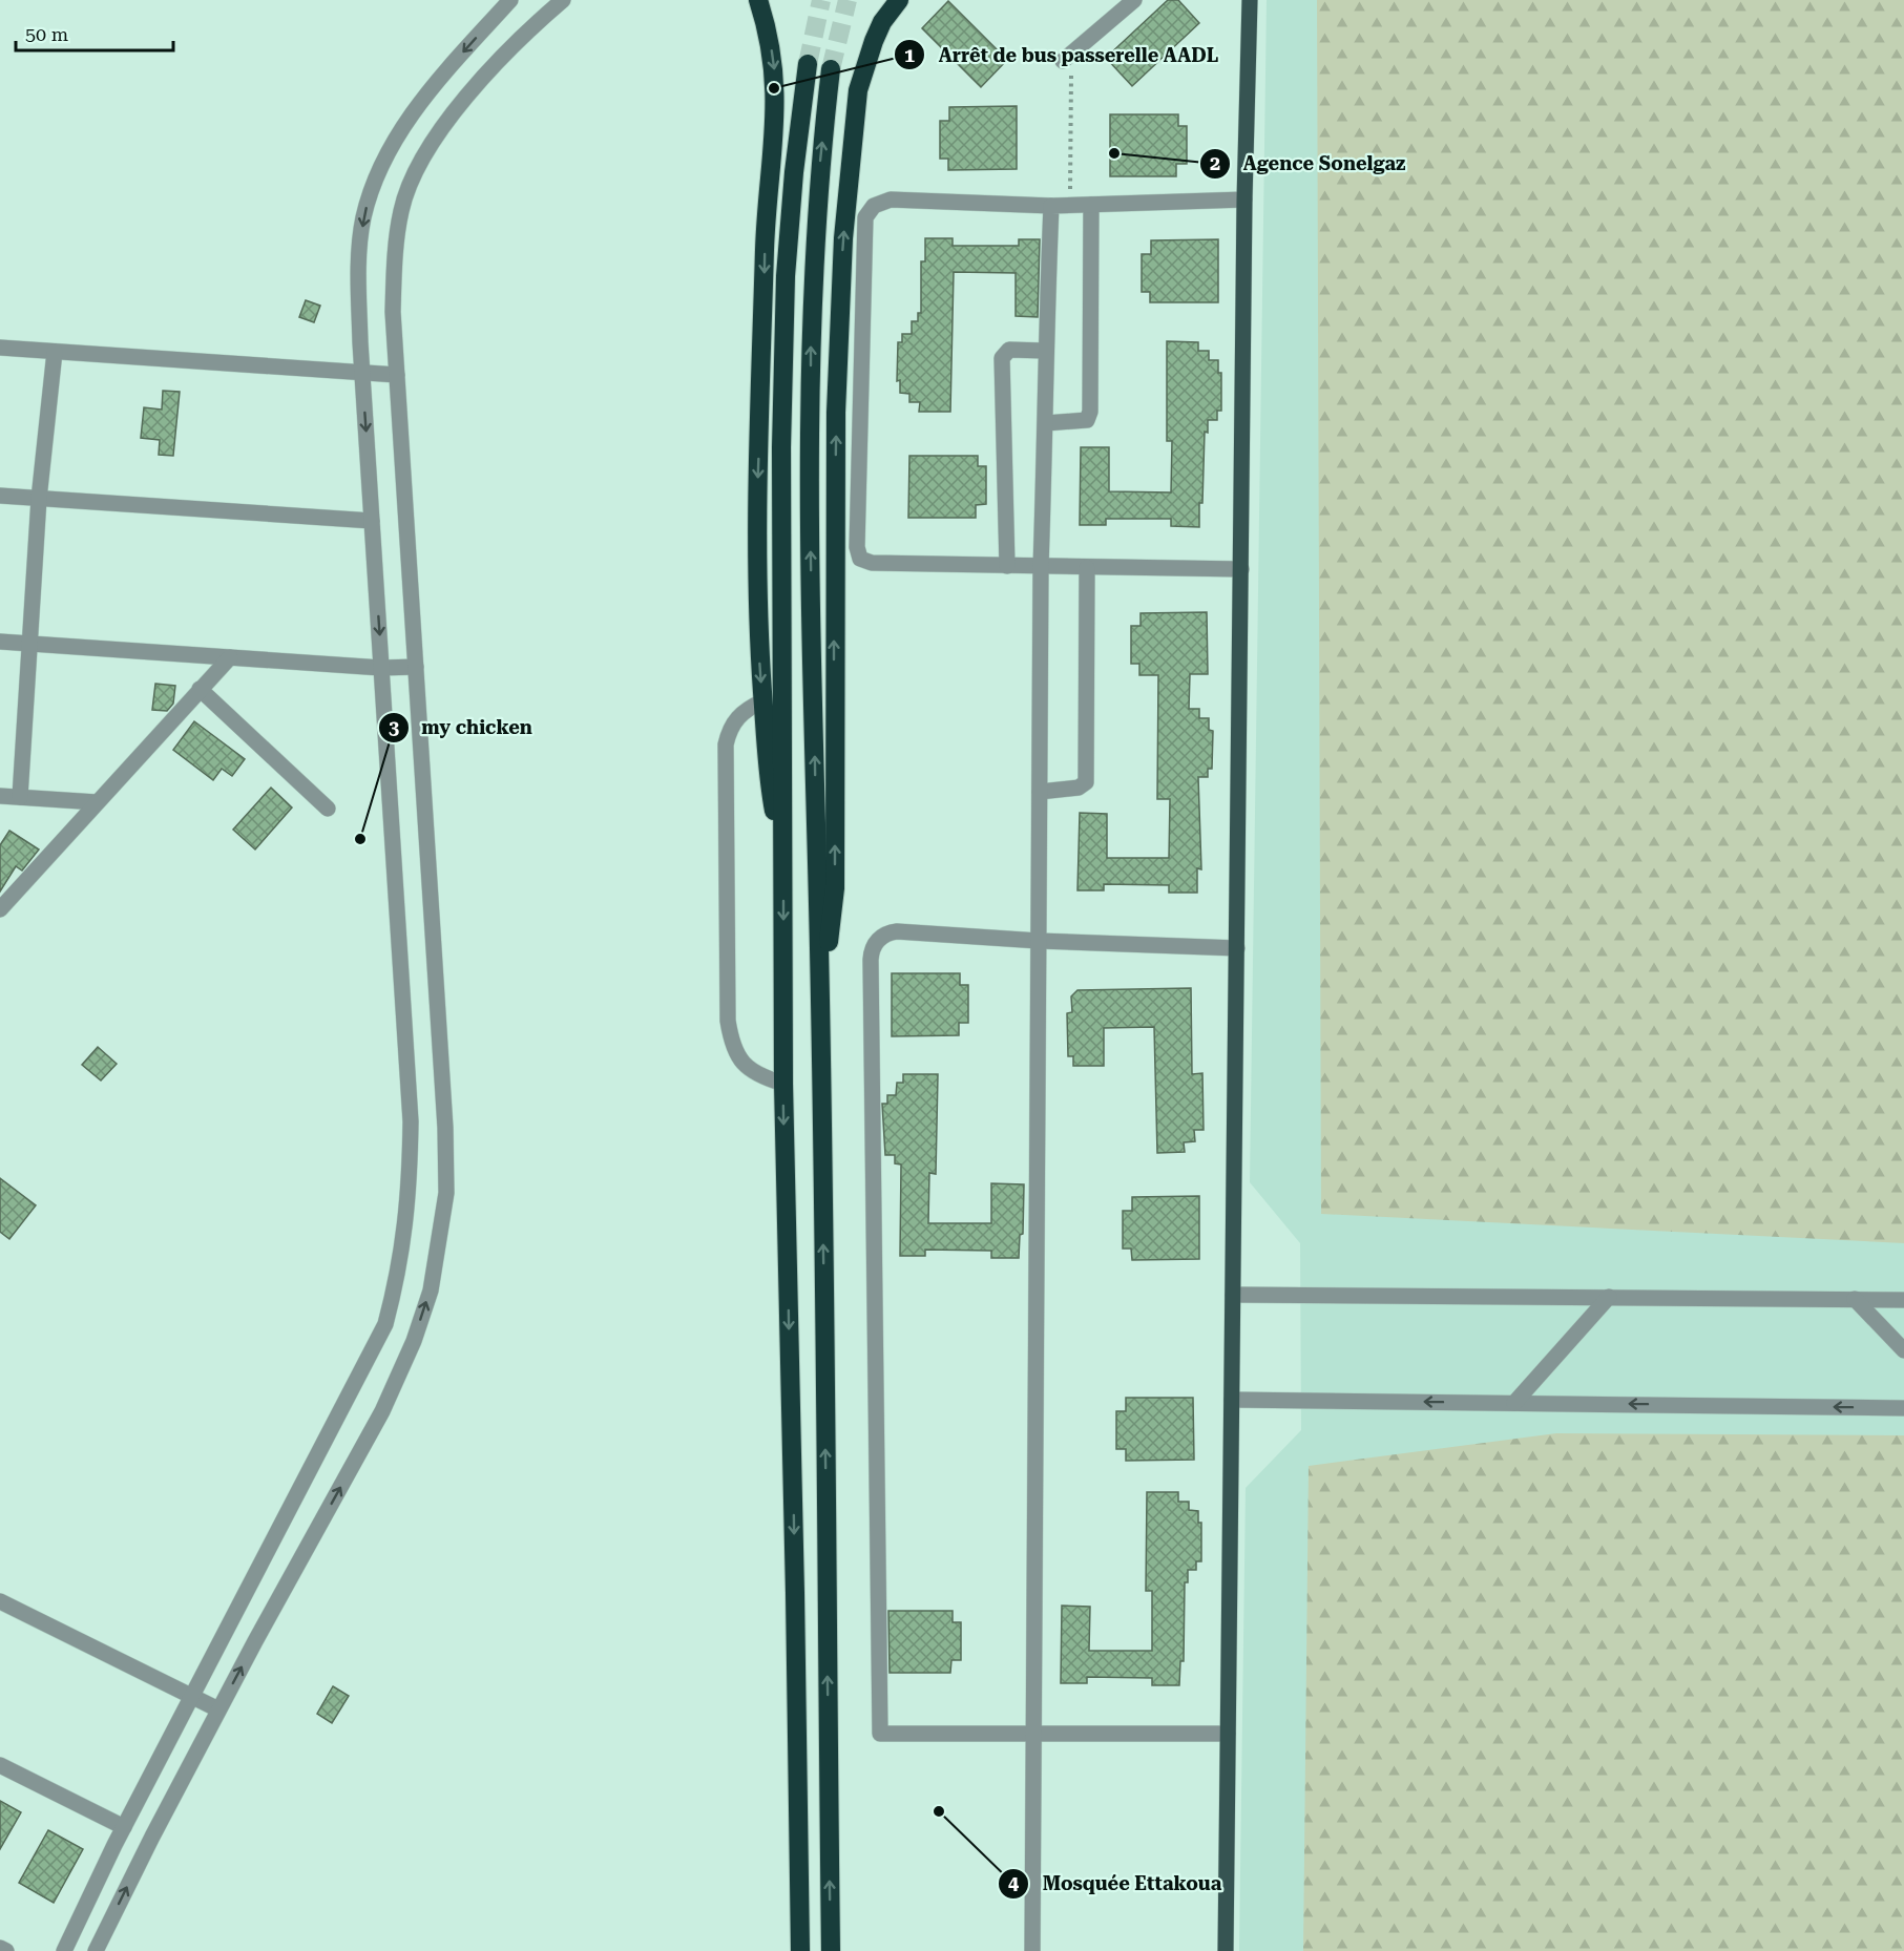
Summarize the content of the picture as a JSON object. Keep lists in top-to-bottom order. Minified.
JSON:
{"places":["Arrêt de bus passerelle AADL","Agence Sonelgaz","my chicken","Mosquée Ettakoua"],"scale_bar":"50 m"}
